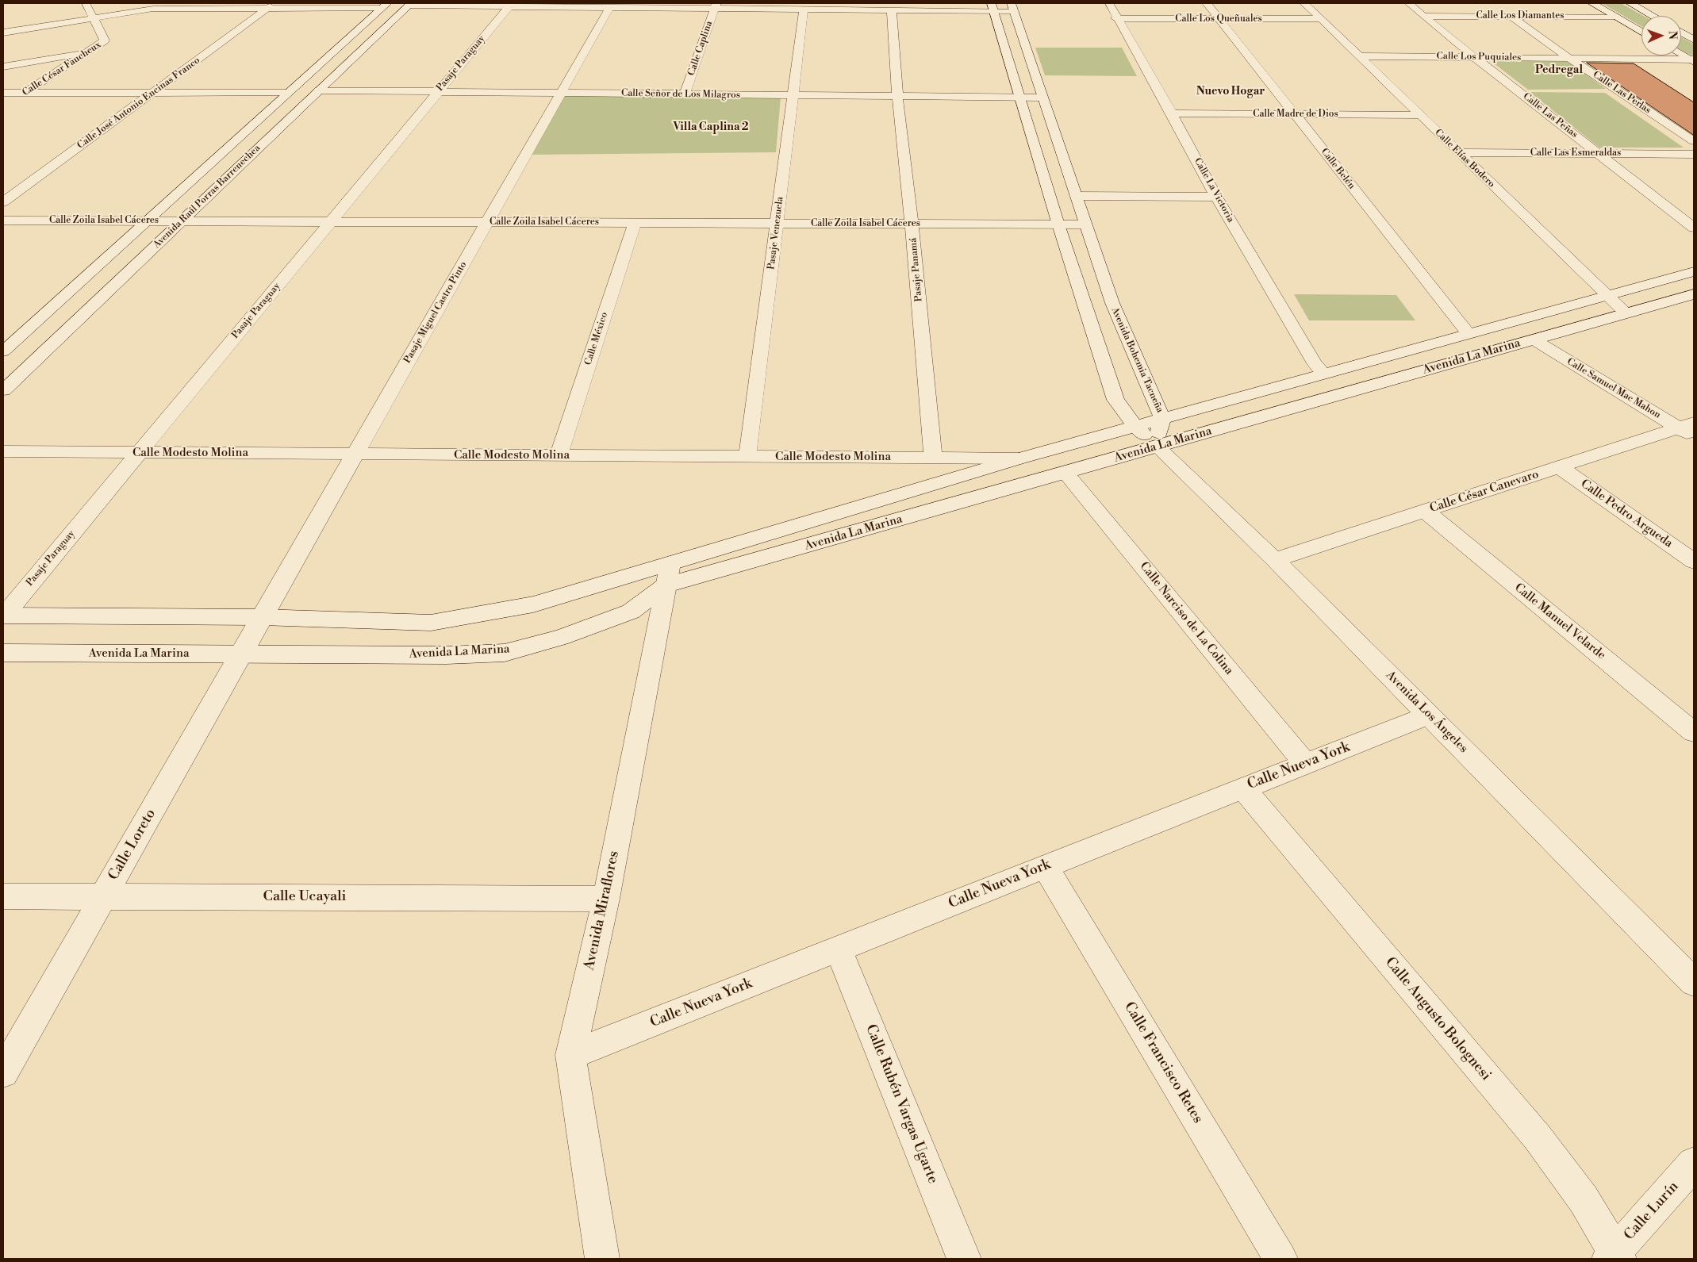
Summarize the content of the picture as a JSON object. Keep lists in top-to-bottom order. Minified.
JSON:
{"streets":{"street":["Calle Los Diamantes","Calle Los Queñuales","Calle Caplina","Calle Los Puquiales","Pasaje Paraguay","Calle César Faucheux","Calle Las Perlas","Calle Señor de Los Milagros","Calle José Antonio Encinas Franco","Calle Madre de Dios","Calle Las Peñas","Calle Las Esmeraldas","Calle Elías Bodero","Calle Belén","Calle La Victoria","Avenida Raúl Porras Barrenechea","Calle Zoila Isabel Cáceres","Pasaje Venezuela","Pasaje Panamá","Pasaje Miguel Castro Pinto","Calle México","Avenida La Marina","Avenida Bohemia Tacneña","Calle Samuel Mac Mahon","Calle Modesto Molina","Calle César Canevaro","Calle Pedro Argueda","Calle Narciso de La Colina","Calle Manuel Velarde","Avenida Los Ángeles","Calle Nueva York","Calle Loreto","Calle Ucayali","Avenida Miraflores","Calle Augusto Bolognesi","Calle Francisco Retes","Calle Rubén Vargas Ugarte","Calle Lurín"]},"crossings":[["Calle Los Diamantes","Calle Las Perlas"],["Calle Los Diamantes","Calle Las Peñas"],["Calle Los Queñuales","Calle Elías Bodero"],["Calle Los Queñuales","Calle Belén"],["Calle Los Queñuales","Calle La Victoria"],["Calle Caplina","Calle Señor de Los Milagros"],["Calle Los Puquiales","Calle Las Perlas"],["Calle Los Puquiales","Calle Las Peñas"],["Calle Los Puquiales","Calle Elías Bodero"],["Pasaje Paraguay","Calle Señor de Los Milagros"],["Pasaje Paraguay","Calle Zoila Isabel Cáceres"],["Pasaje Paraguay","Avenida La Marina"],["Pasaje Paraguay","Calle Modesto Molina"],["Calle Señor de Los Milagros","Avenida Raúl Porras Barrenechea"],["Calle Señor de Los Milagros","Pasaje Venezuela"],["Calle Señor de Los Milagros","Pasaje Panamá"],["Calle Señor de Los Milagros","Pasaje Miguel Castro Pinto"],["Calle Señor de Los Milagros","Avenida Bohemia Tacneña"],["Calle Madre de Dios","Calle Elías Bodero"],["Calle Madre de Dios","Calle Belén"],["Calle Madre de Dios","Calle La Victoria"],["Calle Las Peñas","Calle Las Esmeraldas"],["Calle Las Esmeraldas","Calle Elías Bodero"],["Calle Elías Bodero","Avenida La Marina"],["Calle Belén","Avenida La Marina"],["Calle La Victoria","Avenida La Marina"],["Avenida Raúl Porras Barrenechea","Calle Zoila Isabel Cáceres"],["Calle Zoila Isabel Cáceres","Pasaje Venezuela"],["Calle Zoila Isabel Cáceres","Pasaje Panamá"],["Calle Zoila Isabel Cáceres","Pasaje Miguel Castro Pinto"],["Calle Zoila Isabel Cáceres","Calle México"],["Calle Zoila Isabel Cáceres","Avenida Bohemia Tacneña"],["Pasaje Venezuela","Calle Modesto Molina"],["Pasaje Panamá","Calle Modesto Molina"],["Pasaje Miguel Castro Pinto","Avenida La Marina"],["Pasaje Miguel Castro Pinto","Calle Modesto Molina"],["Pasaje Miguel Castro Pinto","Calle Loreto"],["Calle México","Calle Modesto Molina"],["Avenida La Marina","Avenida Bohemia Tacneña"],["Avenida La Marina","Calle Samuel Mac Mahon"],["Avenida La Marina","Calle Modesto Molina"],["Avenida La Marina","Calle Narciso de La Colina"],["Avenida La Marina","Avenida Los Ángeles"],["Avenida La Marina","Calle Loreto"],["Avenida La Marina","Avenida Miraflores"],["Avenida Bohemia Tacneña","Avenida Los Ángeles"],["Calle Samuel Mac Mahon","Calle César Canevaro"],["Calle César Canevaro","Calle Pedro Argueda"],["Calle César Canevaro","Calle Manuel Velarde"],["Calle César Canevaro","Avenida Los Ángeles"],["Calle Narciso de La Colina","Calle Nueva York"],["Avenida Los Ángeles","Calle Nueva York"],["Calle Nueva York","Avenida Miraflores"],["Calle Nueva York","Calle Augusto Bolognesi"],["Calle Nueva York","Calle Francisco Retes"],["Calle Nueva York","Calle Rubén Vargas Ugarte"],["Calle Loreto","Calle Ucayali"],["Calle Ucayali","Avenida Miraflores"],["Calle Augusto Bolognesi","Calle Lurín"]],"districts":["Pedregal","Nuevo Hogar","Villa Caplina 2"],"north":"right"}
